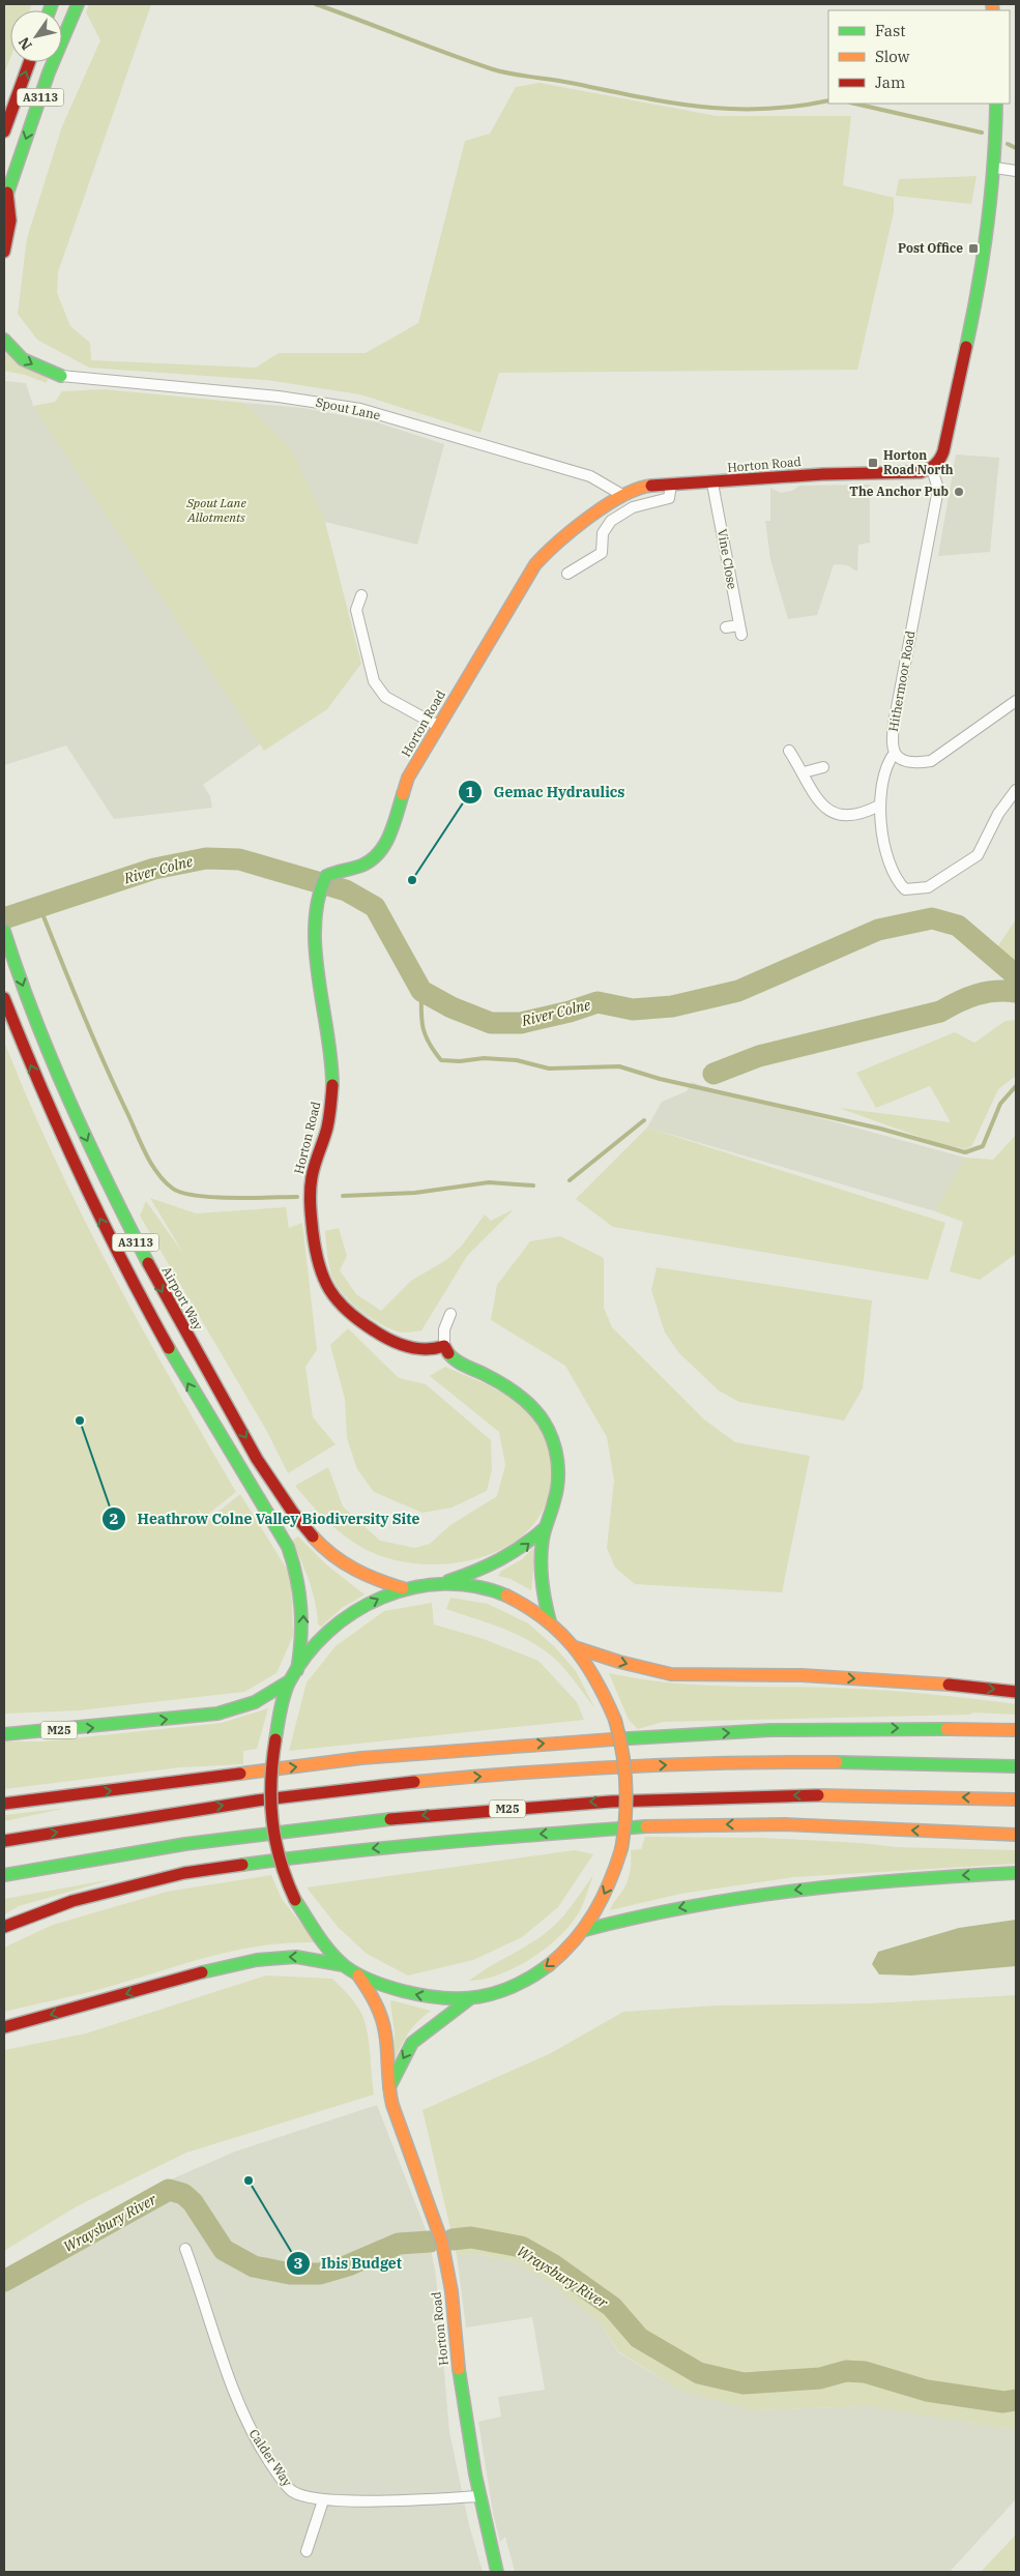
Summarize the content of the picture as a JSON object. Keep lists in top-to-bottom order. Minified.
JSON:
{"streets":{"main road":["A3113","Horton Road","Airport Way","M25"],"street":["Spout Lane","Vine Close","Hithermoor Road","Calder Way"]},"crossings":[["Spout Lane","Horton Road"],["Horton Road","Vine Close"],["Horton Road","Hithermoor Road"],["Horton Road","Calder Way"]],"water":["River Colne","Wraysbury River"],"parks":["Spout Lane Allotments"],"places":{"transit":["Post Office","Horton Road North"],"other":["The Anchor Pub","Gemac Hydraulics","Heathrow Colne Valley Biodiversity Site","Ibis Budget"]},"legend":["Fast","Slow","Jam"],"north":"bottom left"}
